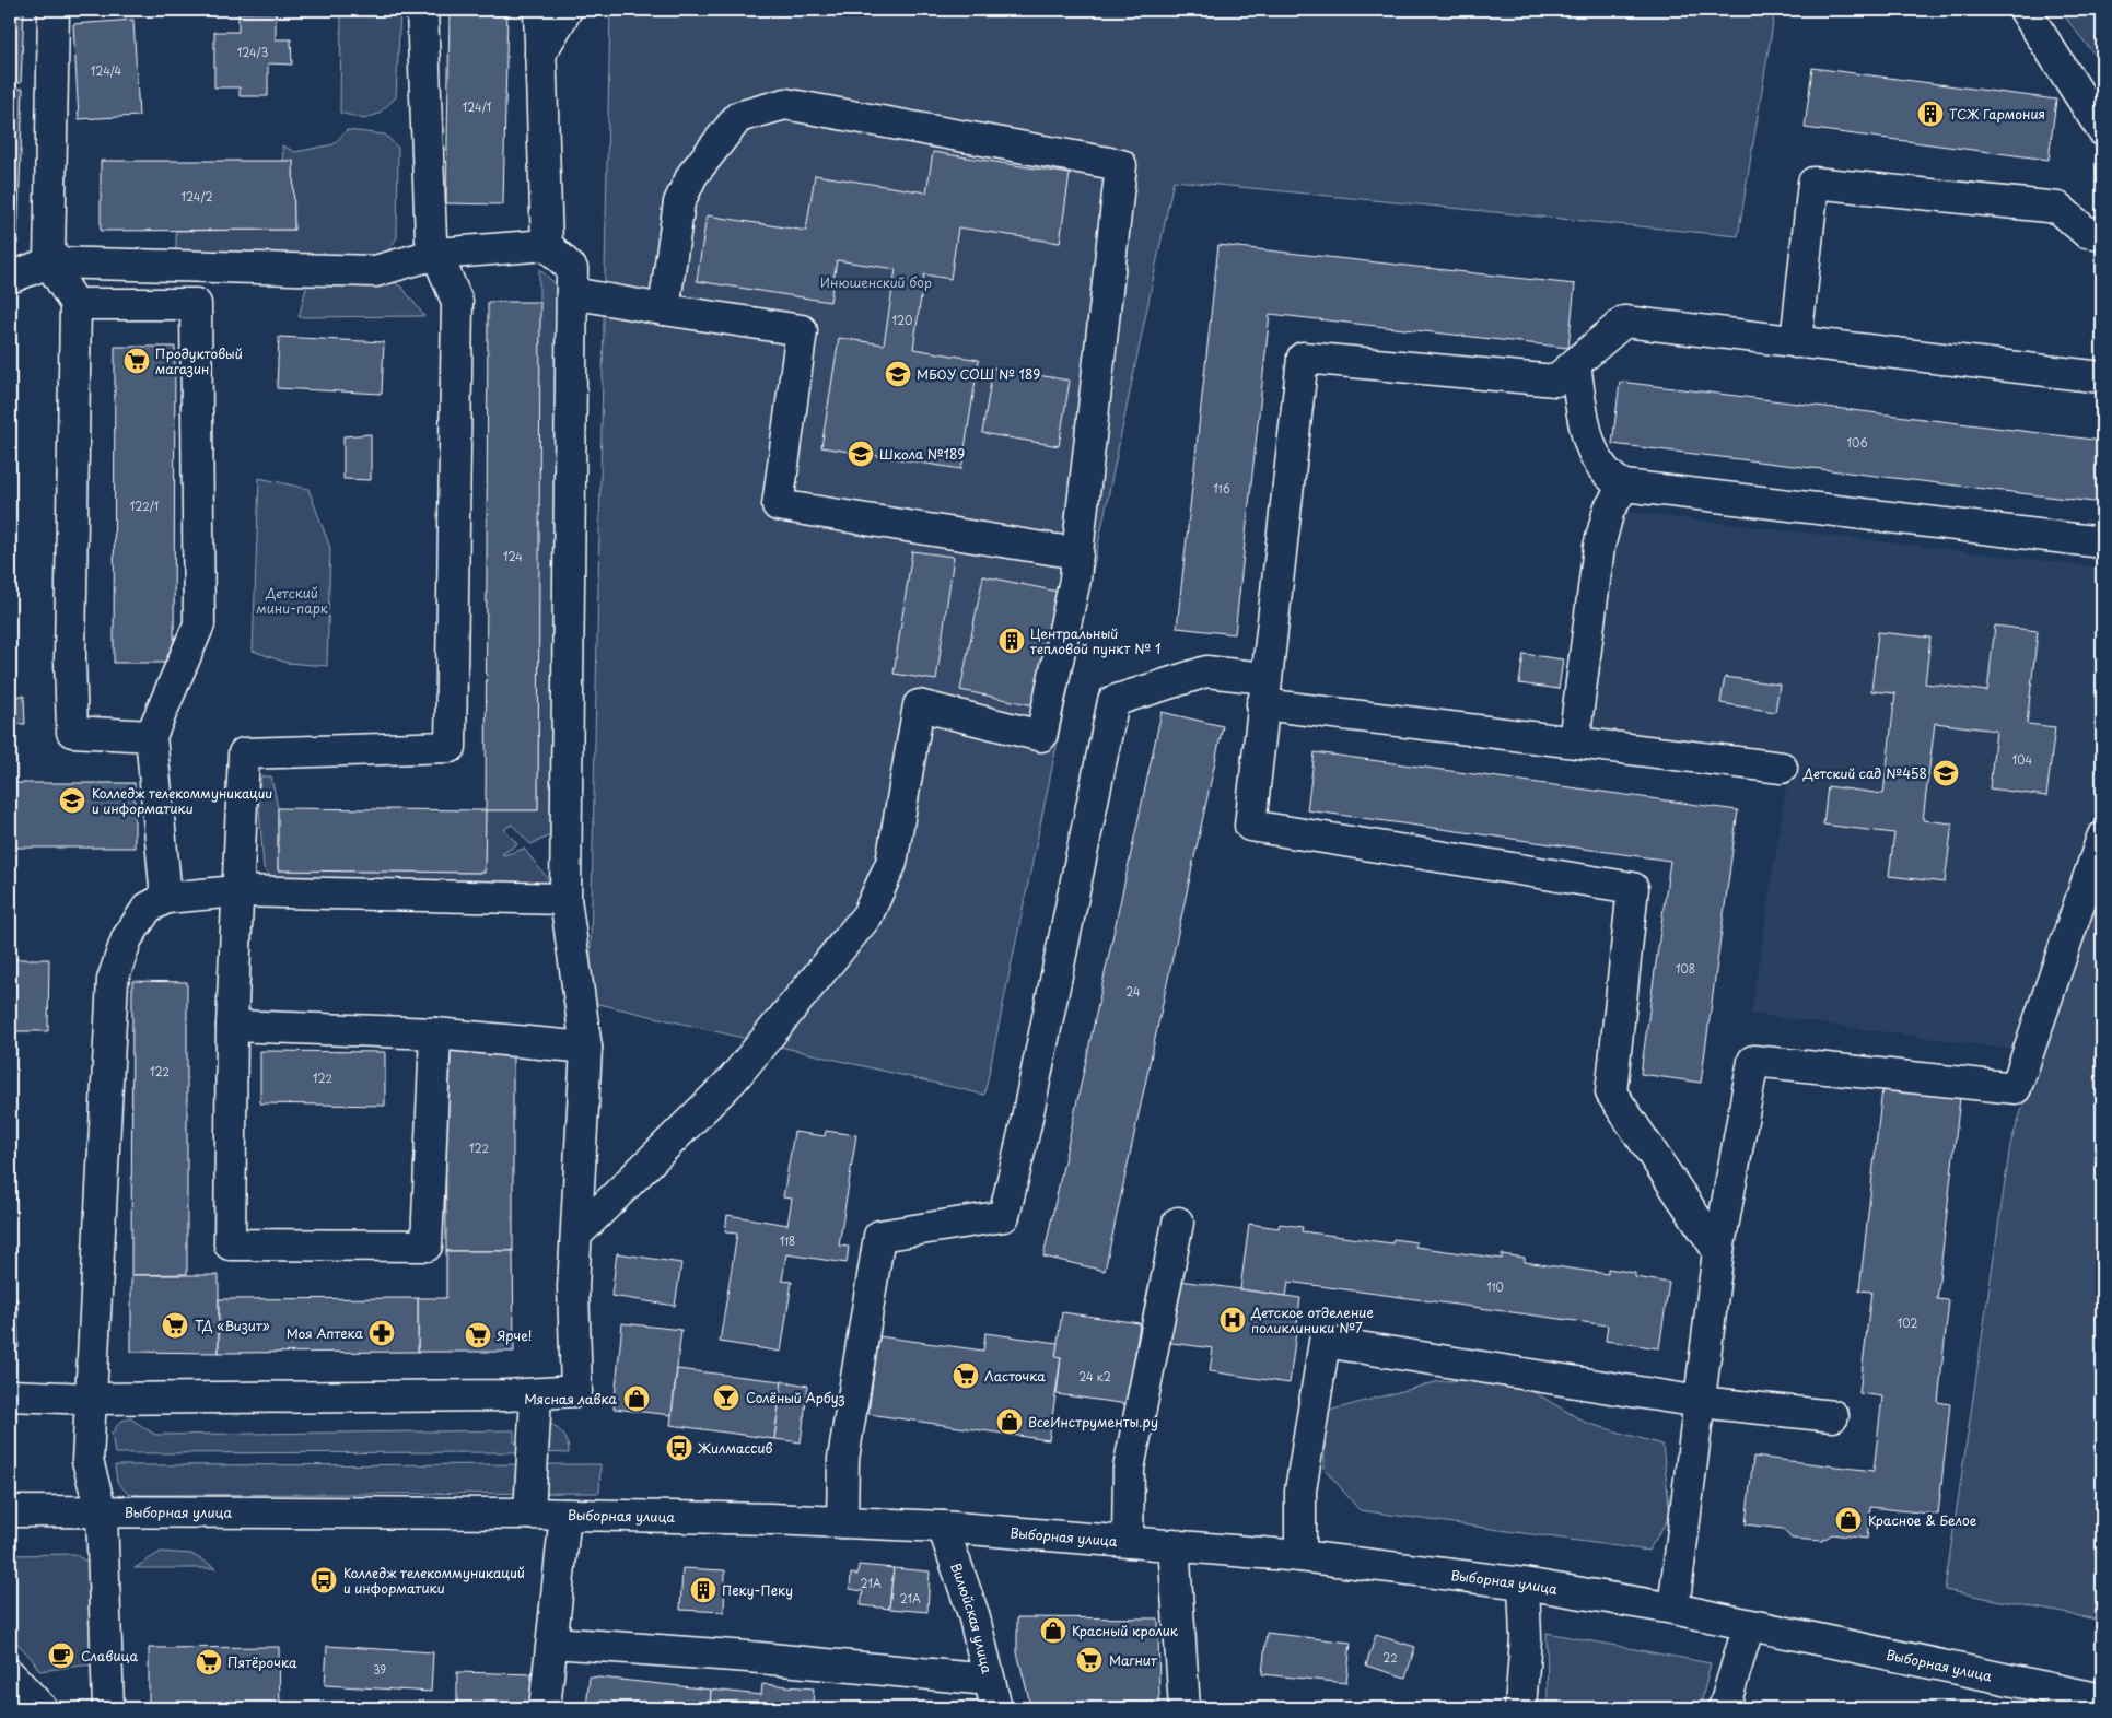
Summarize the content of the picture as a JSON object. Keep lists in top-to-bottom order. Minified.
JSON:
{"streets":{"main road":["Выборная улица","Вилюйская улица"]},"crossings":[["Выборная улица","Вилюйская улица"]],"parks":["Инюшенский бор","Детский мини-парк"],"places":{"building":["ТСЖ Гармония","Центральный тепловой пункт № 1","Пеку-Пеку"],"supermarket":["Продуктовый магазин","ТД «Визит»","Ярче!","Ласточка","Магнит","Пятёрочка"],"school or university":["МБОУ СОШ № 189","Школа №189","Детский сад №458","Колледж телекоммуникации и информатики"],"hospital":["Детское отделение поликлиники №7"],"pharmacy":["Моя Аптека"],"bar":["Солёный Арбуз"],"shop":["Мясная лавка","ВсеИнструменты.ру","Красное & Белое","Красный кролик"],"bus stop":["Жилмассив","Колледж телекоммуникаций и информатики"],"cafe":["Славица"]},"house_numbers":["124/3","124/4","124/1","124/2","120","106","116","122/1","124","104","108","24","122","122","122","118","110","102","24 к2","21А","21А","22","39"]}
